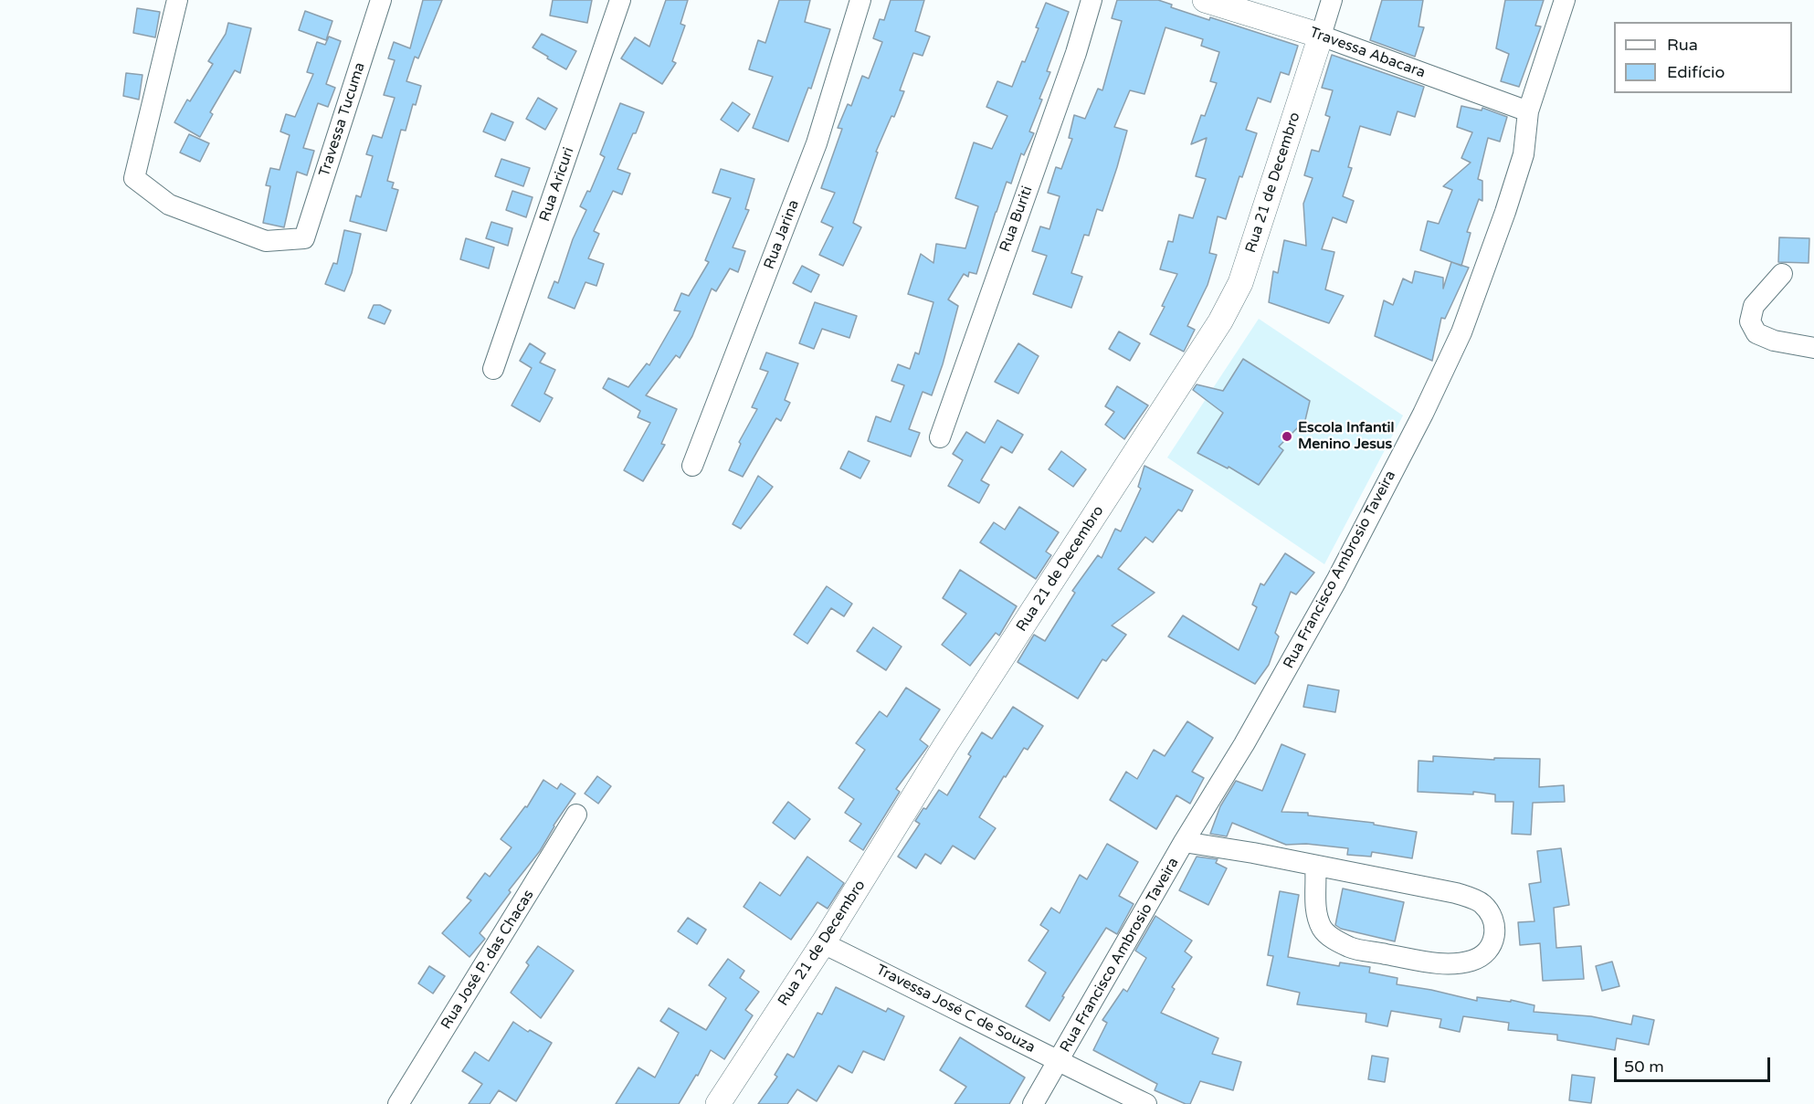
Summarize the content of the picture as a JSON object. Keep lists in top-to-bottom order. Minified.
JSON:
{"streets":{"street":["Travessa Abacara","Travessa Tucuma","Rua 21 de Decembro","Rua Aricuri","Rua Buriti","Rua Jarina","Rua Francisco Ambrosio Taveira","Rua José P. das Chacas","Travessa José C de Souza"]},"crossings":[["Travessa Abacara","Rua 21 de Decembro"],["Travessa Abacara","Rua Francisco Ambrosio Taveira"],["Rua 21 de Decembro","Travessa José C de Souza"],["Rua Francisco Ambrosio Taveira","Travessa José C de Souza"]],"places":["Escola Infantil Menino Jesus"],"legend":["Rua","Edifício"],"scale_bar":"50 m"}
